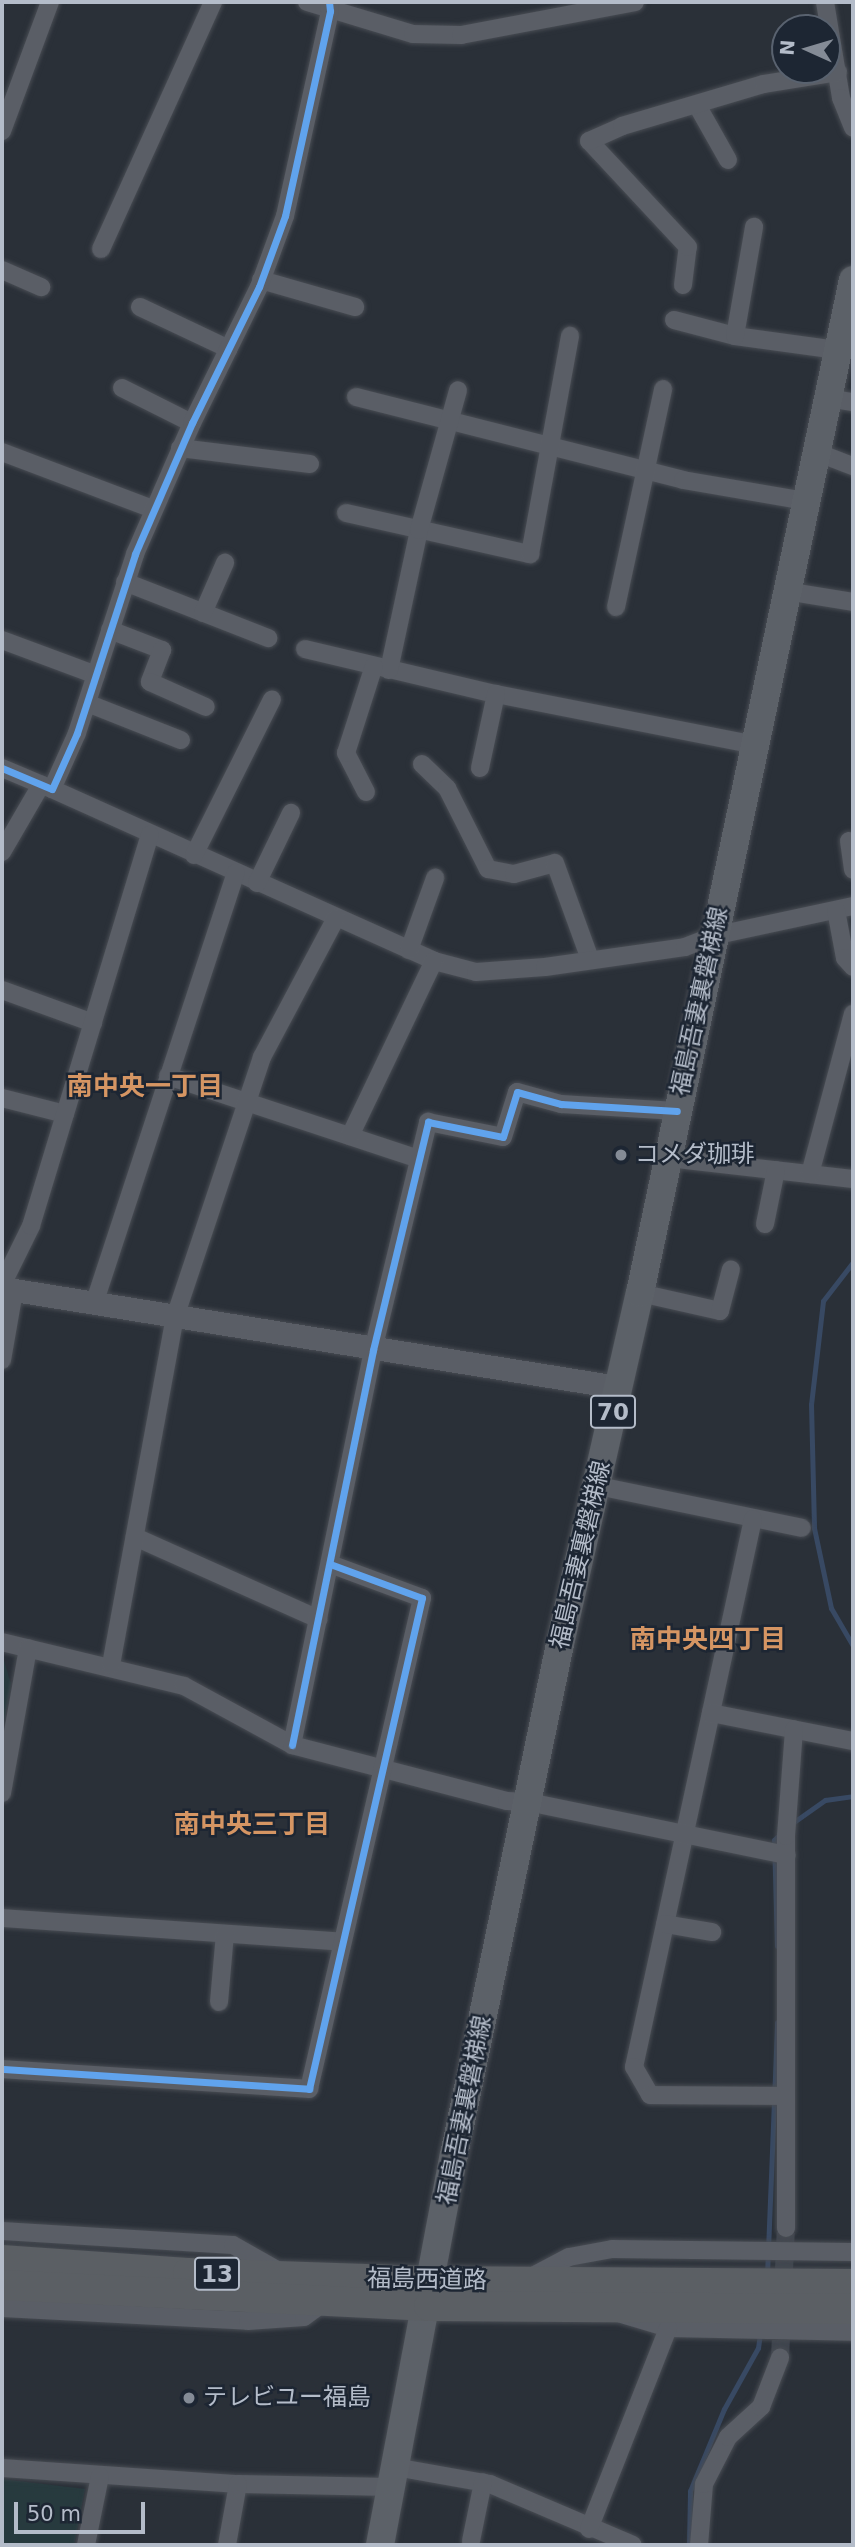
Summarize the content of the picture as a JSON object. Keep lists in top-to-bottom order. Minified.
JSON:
{"streets":{"highway":["13","福島西道路"],"main road":["福島吾妻裏磐梯線","70"]},"crossings":[["福島吾妻裏磐梯線","福島西道路"]],"districts":["南中央一丁目","南中央四丁目","南中央三丁目"],"places":["コメダ珈琲","テレビユー福島"],"scale_bar":"50 m","north":"left"}
